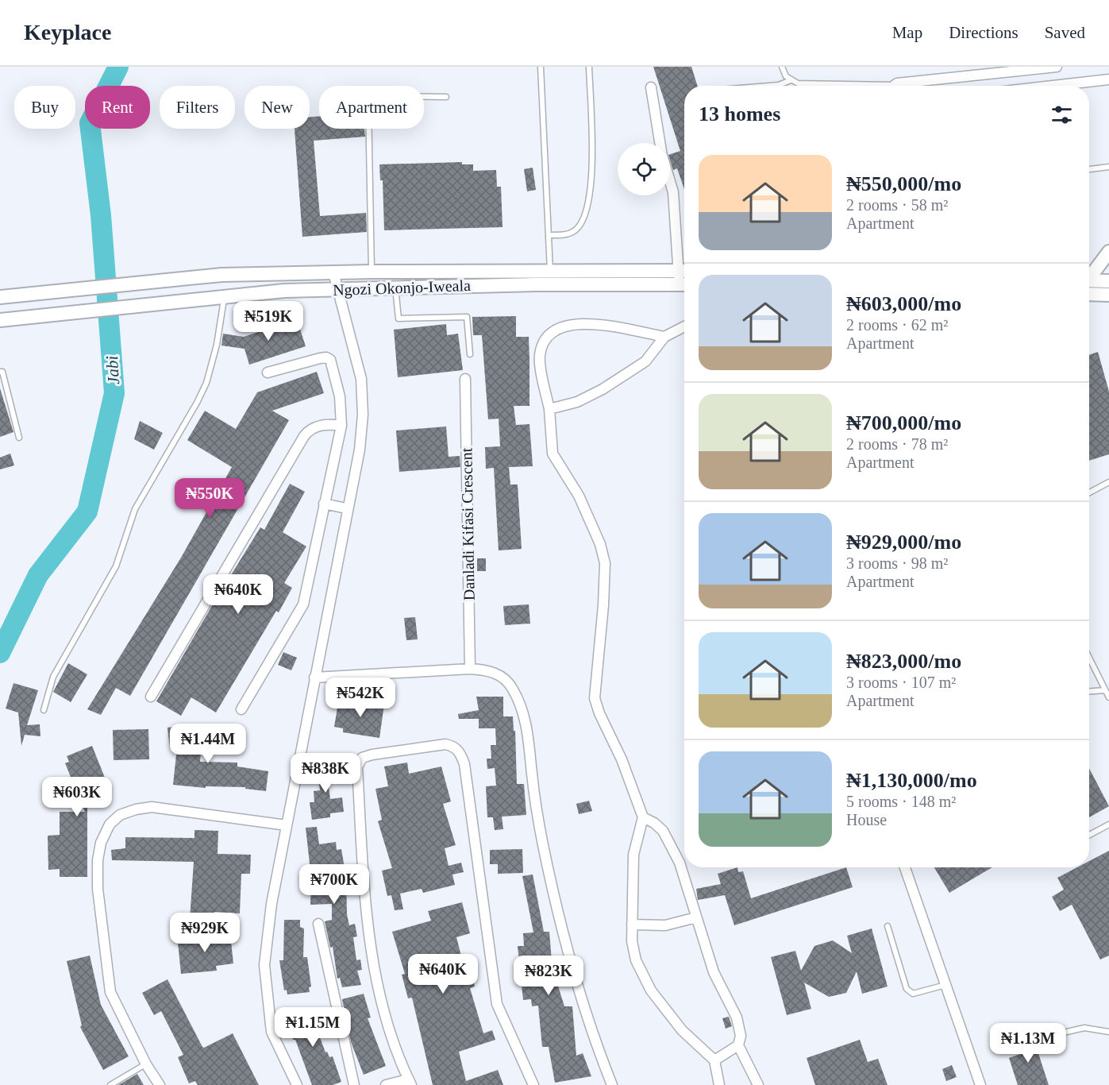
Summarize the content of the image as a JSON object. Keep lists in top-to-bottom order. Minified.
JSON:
{"streets":{"street":["Ngozi Okonjo-Iweala","Danladi Kifasi Crescent"]},"water":["Jabi"],"page":{"header":"Keyplace","nav":["Map","Directions","Saved"],"chip":["Buy","Rent","Filters","New","Apartment"],"heading":"13 homes","list":[{"name":"₦550,000/mo","note":"2 rooms · 58 m² · Apartment"},{"name":"₦603,000/mo","note":"2 rooms · 62 m² · Apartment"},{"name":"₦700,000/mo","note":"2 rooms · 78 m² · Apartment"},{"name":"₦929,000/mo","note":"3 rooms · 98 m² · Apartment"},{"name":"₦823,000/mo","note":"3 rooms · 107 m² · Apartment"},{"name":"₦1,130,000/mo","note":"5 rooms · 148 m² · House"}],"price":["₦519K","₦550K","₦640K","₦542K","₦1.44M","₦838K","₦603K","₦700K","₦929K","₦640K","₦823K","₦1.15M","₦1.13M"]}}
